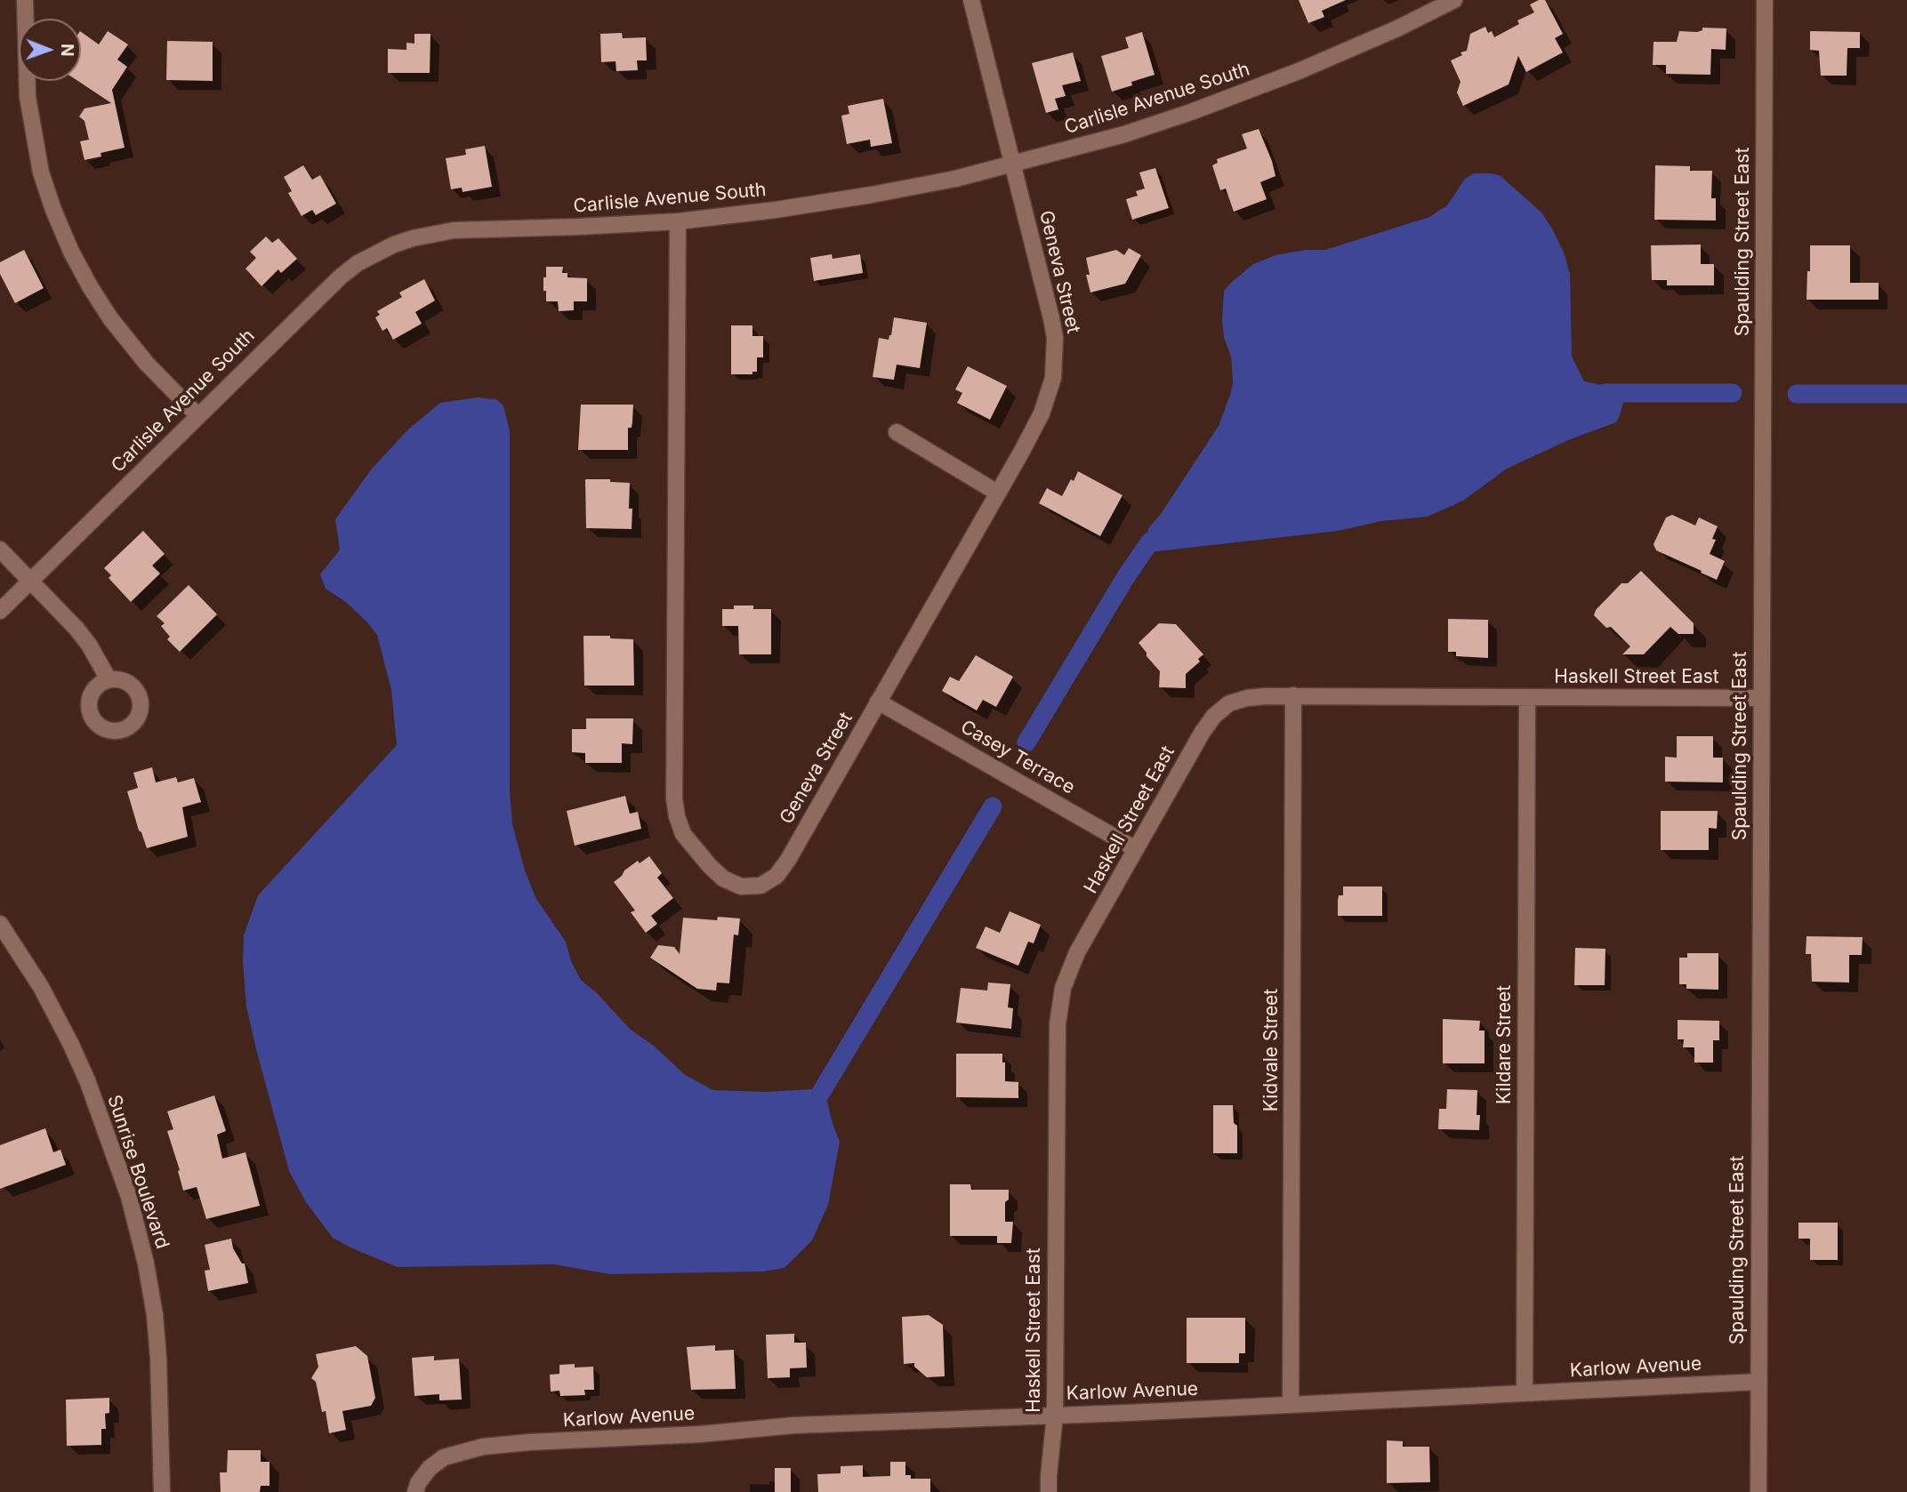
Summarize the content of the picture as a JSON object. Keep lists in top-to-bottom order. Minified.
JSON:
{"streets":{"street":["Carlisle Avenue South","Spaulding Street East","Geneva Street","Haskell Street East","Casey Terrace","Kildare Street","Kidvale Street","Sunrise Boulevard","Karlow Avenue"]},"crossings":[["Carlisle Avenue South","Geneva Street"],["Spaulding Street East","Haskell Street East"],["Spaulding Street East","Karlow Avenue"],["Geneva Street","Casey Terrace"],["Haskell Street East","Casey Terrace"],["Haskell Street East","Kildare Street"],["Haskell Street East","Kidvale Street"],["Haskell Street East","Karlow Avenue"],["Kildare Street","Karlow Avenue"],["Kidvale Street","Karlow Avenue"]],"north":"right"}
